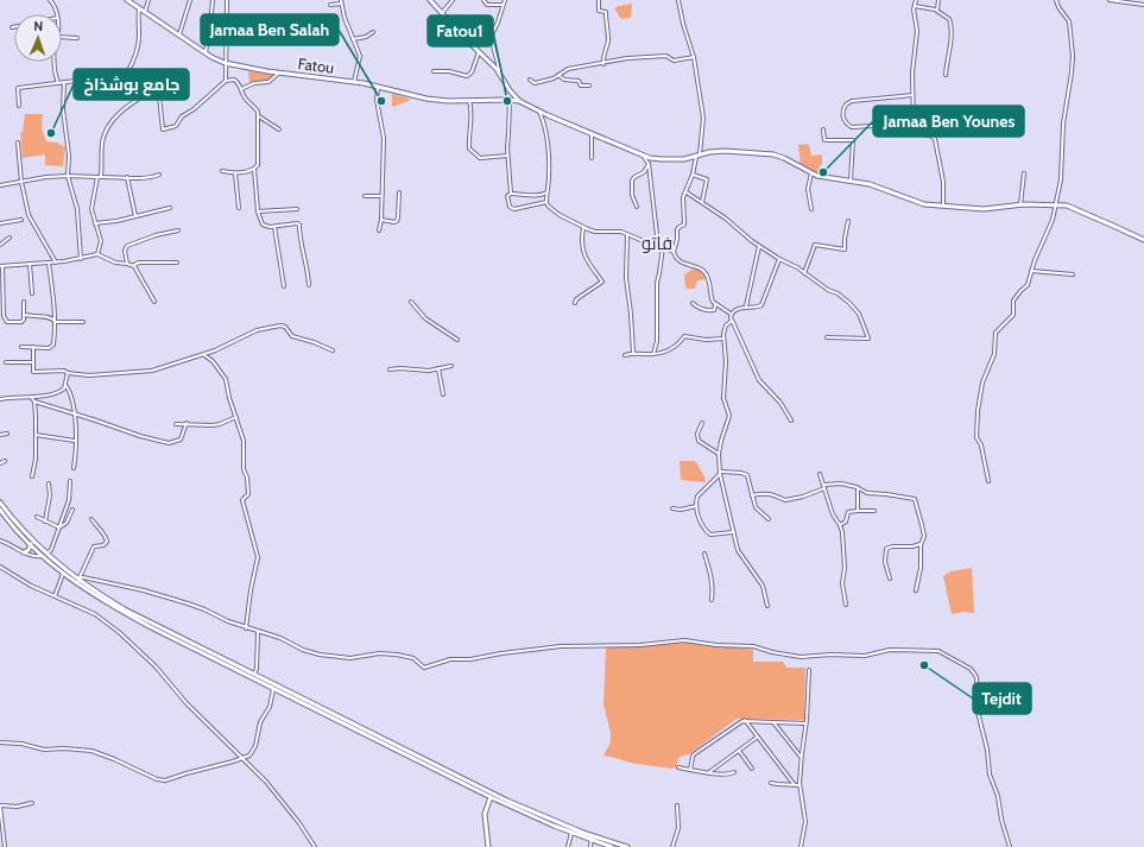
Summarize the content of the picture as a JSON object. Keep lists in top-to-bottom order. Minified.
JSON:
{"streets":{"street":["Fatou"]},"districts":["فاتو"],"places":["Jamaa Ben Salah","Fatou1","جامع بوشذاخ","Jamaa Ben Younes","Tejdit"],"north":"top"}
